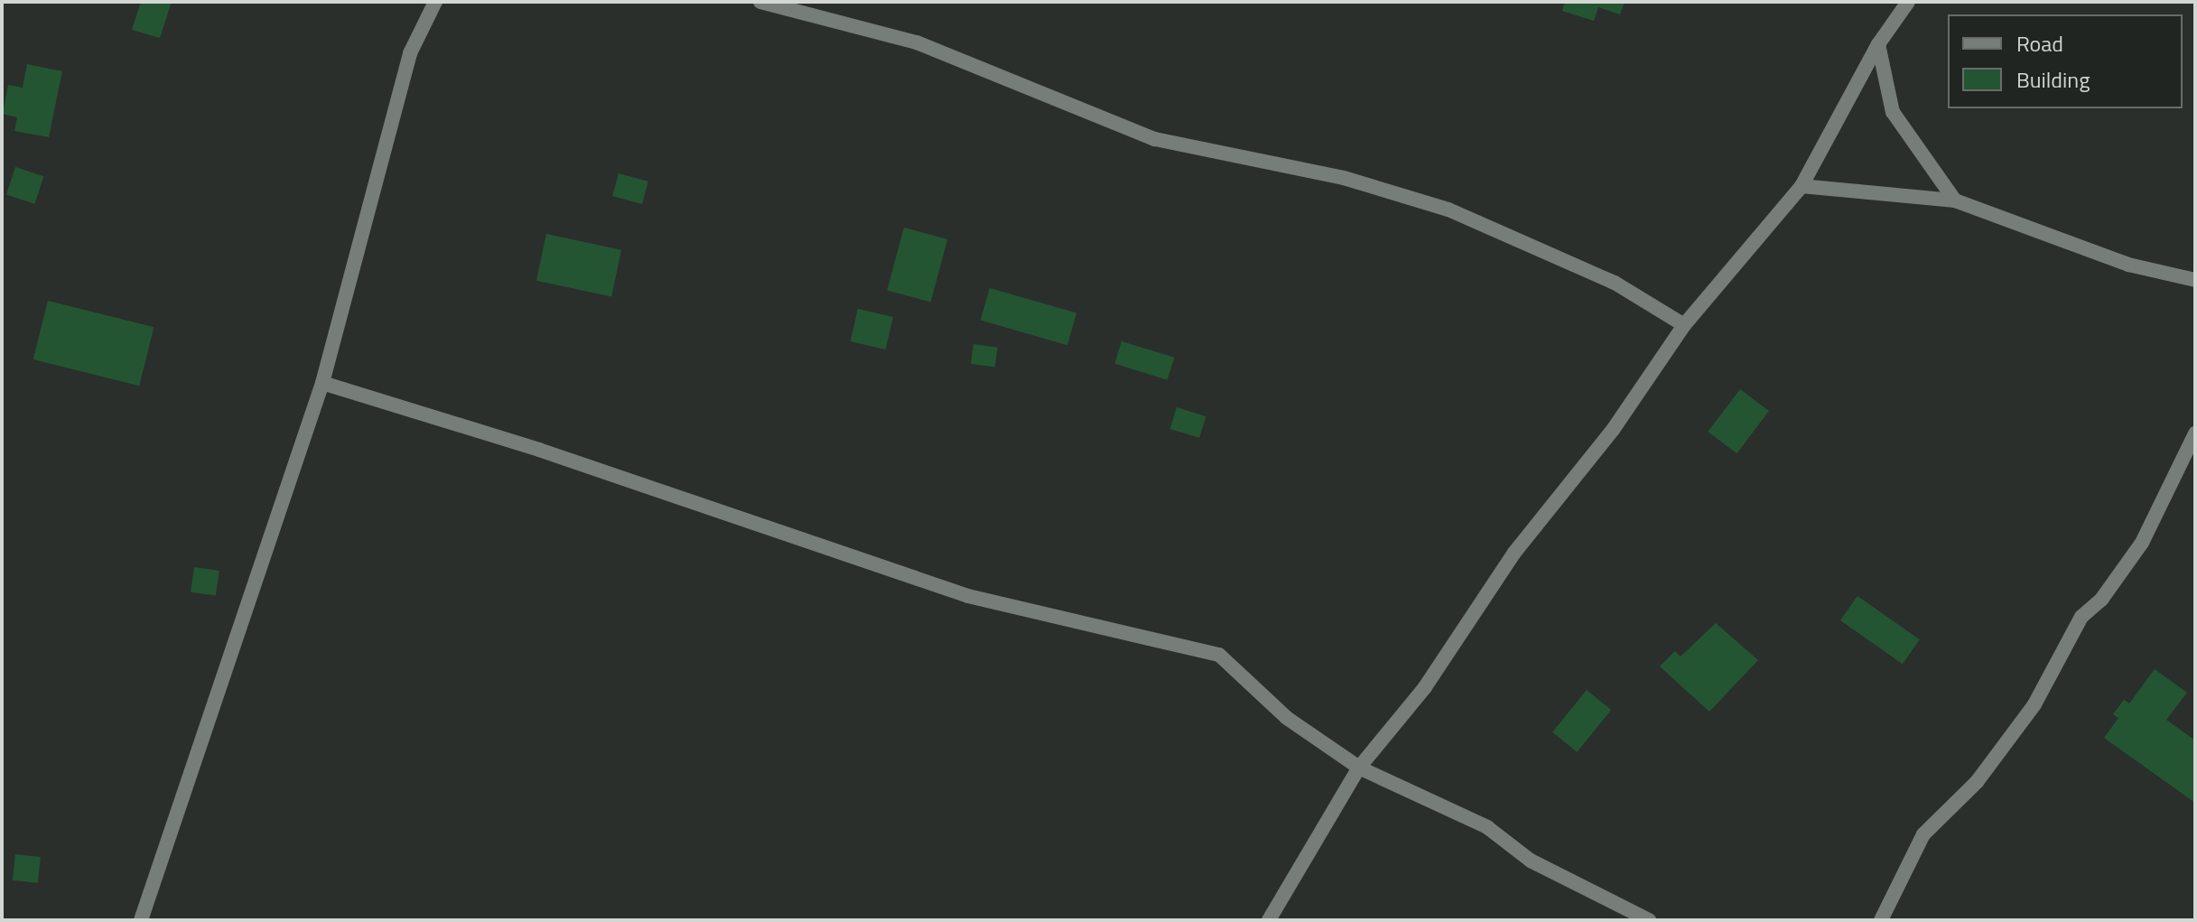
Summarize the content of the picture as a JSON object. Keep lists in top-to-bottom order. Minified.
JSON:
{"legend":["Road","Building"]}
